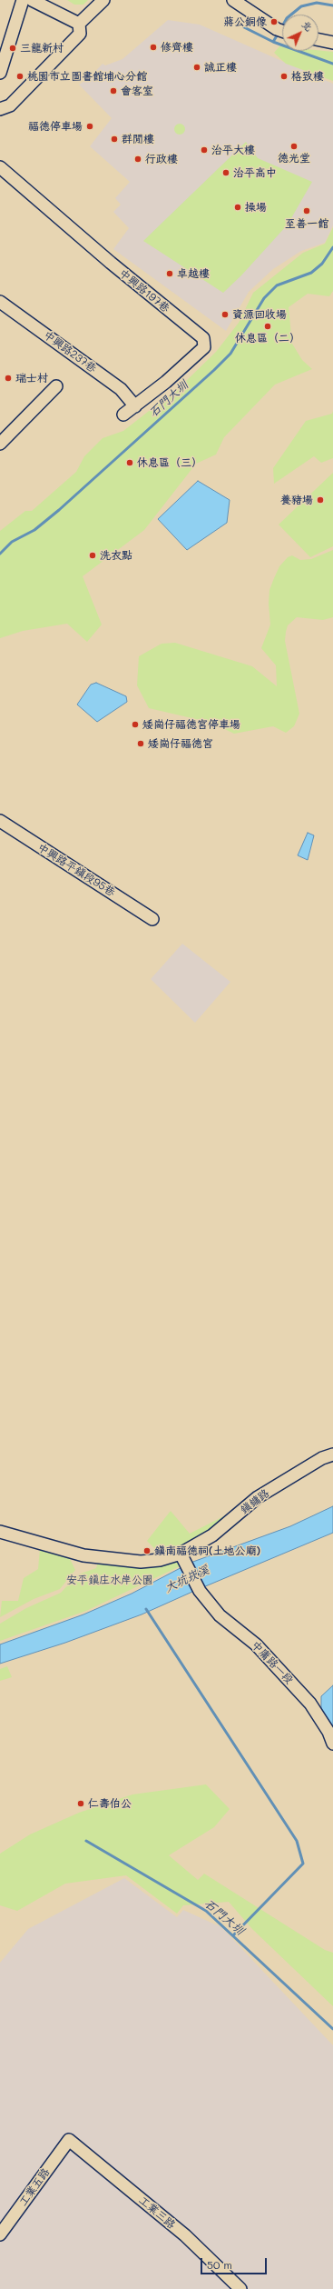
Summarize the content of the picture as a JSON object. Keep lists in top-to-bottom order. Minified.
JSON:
{"streets":{"street":["中興路197巷","中興路237巷","中興路平鎮段95巷","鎮鏞路","中庸路一段","工業五路","工業三路"]},"crossings":[["中興路197巷","中興路237巷"],["鎮鏞路","中庸路一段"],["工業五路","工業三路"]],"water":["石門大圳","大坑崁溪"],"parks":["安平鎮庄水岸公園"],"places":["蔣公銅像","修齊樓","三龍新村","誠正樓","桃園市立圖書館埔心分館","格致樓","會客室","福德停車場","群閒樓","德光堂","治平大樓","行政樓","治平高中","操場","至善一館","卓越樓","資源回收場","休息區（二）","瑞士村","休息區（三）","養豬場","洗衣點","矮崗仔福德宮停車場","矮崗仔福德宮","鎮南福德祠(土地公廟)","仁壽伯公"],"scale_bar":"50 m","north":"top right"}
